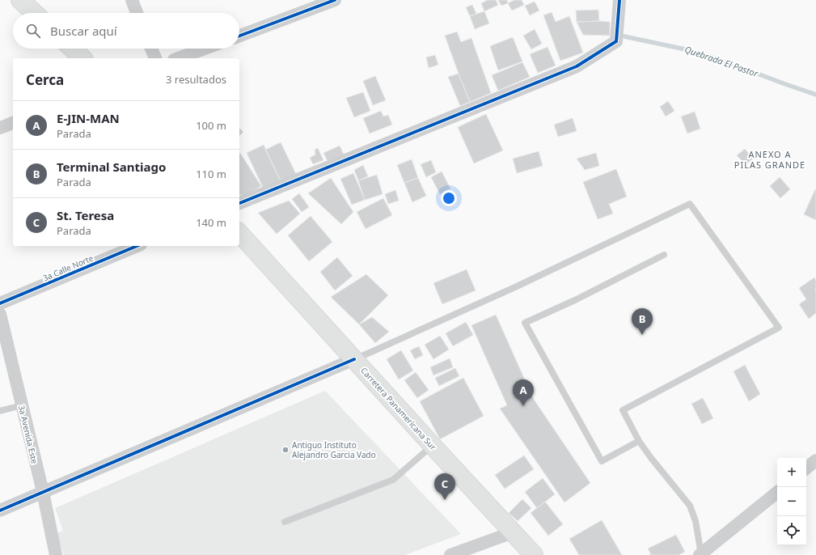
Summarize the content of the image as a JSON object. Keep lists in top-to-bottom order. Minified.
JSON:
{"streets":{"highway":["Carretera Panamericana Sur"],"street":["3a Calle Norte","3a Avenida Este"]},"districts":["ANEXO A PILAS GRANDE"],"water":["Quebrada El Pastor"],"places":["Antiguo Instituto Alejandro Garcia Vado"],"page":{"search":"Buscar aquí","heading":["Cerca","3 resultados"],"list":[{"mark":"A","name":"E-JIN-MAN","note":"Parada","value":"100 m"},{"mark":"B","name":"Terminal Santiago","note":"Parada","value":"110 m"},{"mark":"C","name":"St. Teresa","note":"Parada","value":"140 m"}],"pins":["B","A","C"],"map_buttons":["+","−"]}}
